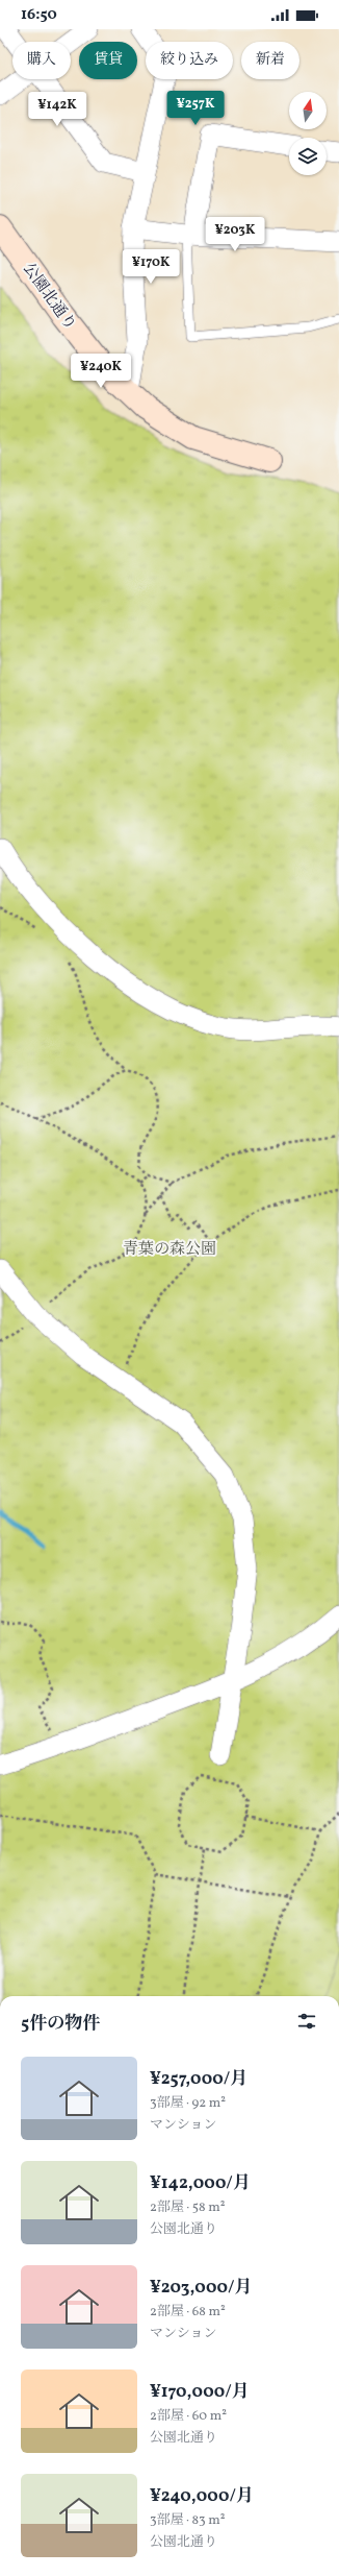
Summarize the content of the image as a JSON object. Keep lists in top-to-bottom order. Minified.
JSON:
{"streets":{"street":["公園北通り"]},"parks":["青葉の森公園"],"north":"top","page":{"status":"16:50","chip":["購入","賃貸","絞り込み","新着"],"price":["¥257K","¥142K","¥203K","¥170K","¥240K"],"heading":"5件の物件","list":[{"name":"¥257,000/月","note":"3部屋 · 92 m² · マンション"},{"name":"¥142,000/月","note":"2部屋 · 58 m² · 公園北通り"},{"name":"¥203,000/月","note":"2部屋 · 68 m² · マンション"},{"name":"¥170,000/月","note":"2部屋 · 60 m² · 公園北通り"},{"name":"¥240,000/月","note":"3部屋 · 83 m² · 公園北通り"}]}}
